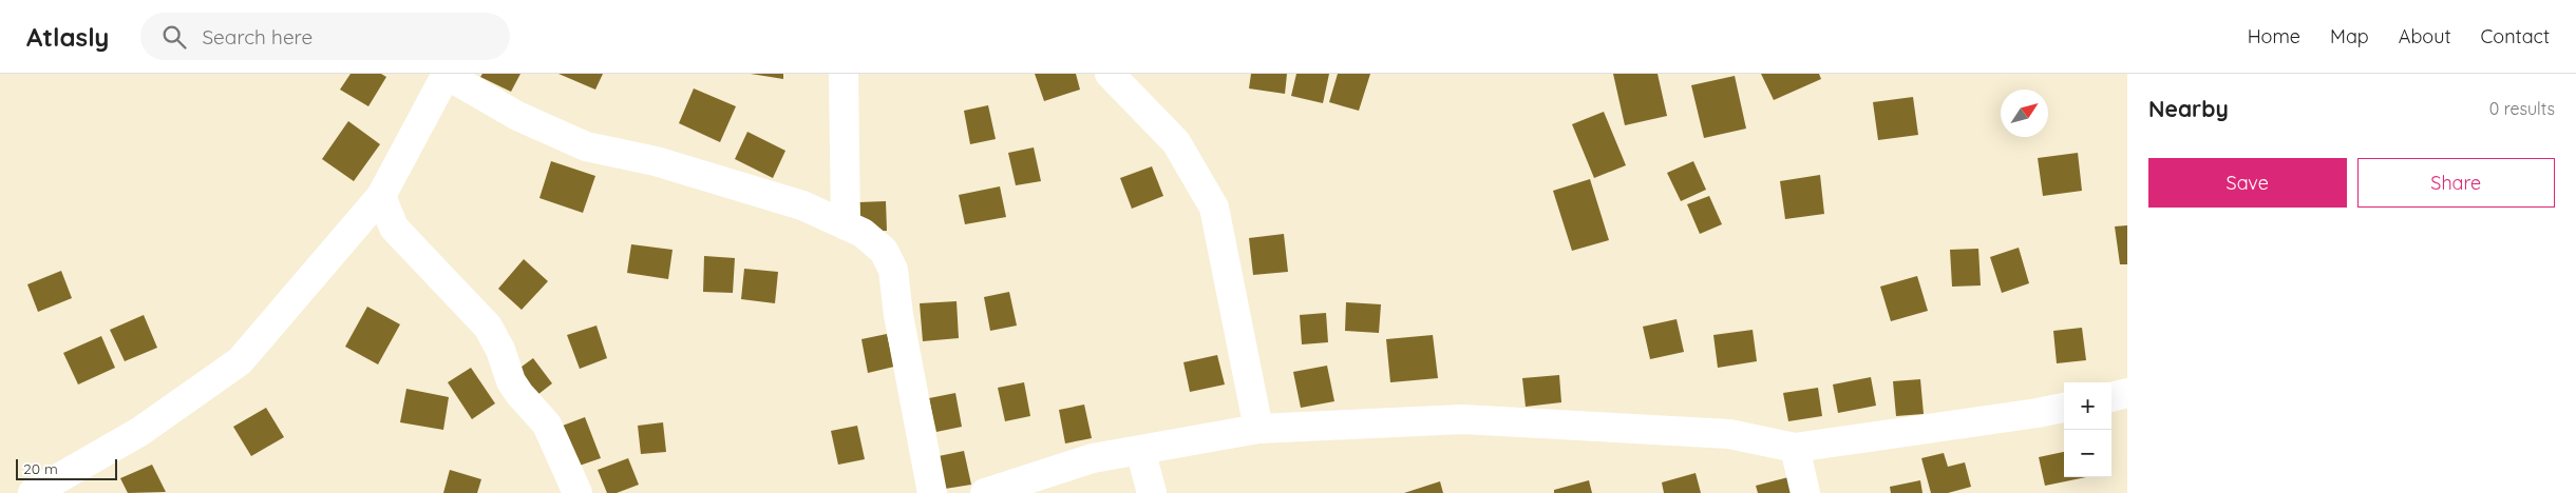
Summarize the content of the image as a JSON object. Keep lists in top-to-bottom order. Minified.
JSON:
{"scale_bar":"20 m","north":"top right","page":{"header":"Atlasly","search":"Search here","nav":["Home","Map","About","Contact"],"heading":["Nearby","0 results"],"buttons":["Save","Share"],"map_buttons":["+","−"],"scale":"20 m"}}
